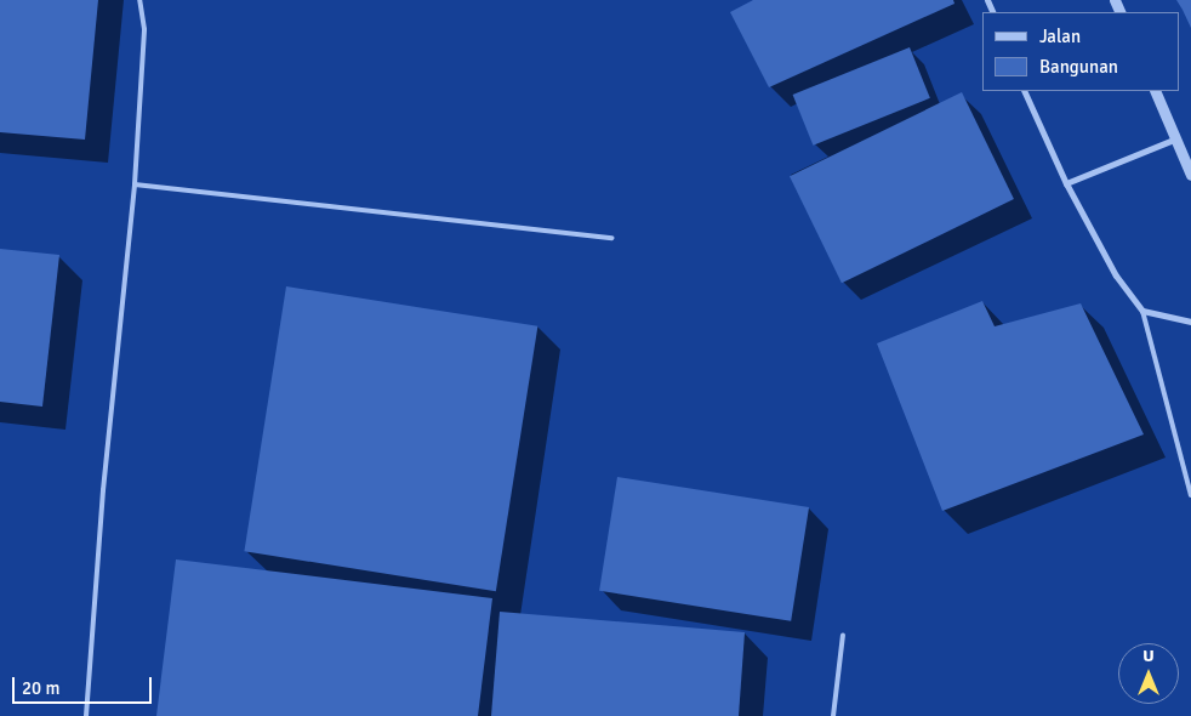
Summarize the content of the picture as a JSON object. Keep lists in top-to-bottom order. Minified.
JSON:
{"legend":["Jalan","Bangunan"],"scale_bar":"20 m","north":"top"}
